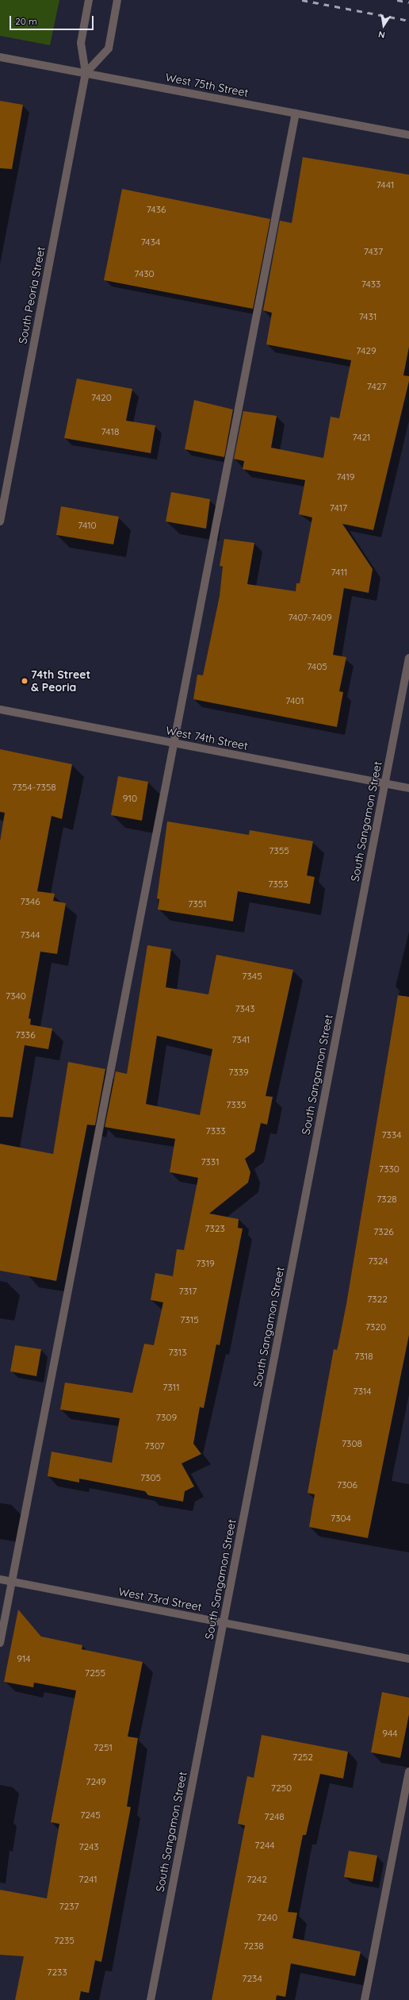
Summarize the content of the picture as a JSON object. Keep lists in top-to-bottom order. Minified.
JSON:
{"streets":{"street":["West 75th Street","South Peoria Street","West 74th Street","South Sangamon Street","West 73rd Street"]},"crossings":[["West 75th Street","South Peoria Street"],["West 74th Street","South Sangamon Street"],["South Sangamon Street","West 73rd Street"]],"places":["74th Street & Peoria"],"house_numbers":["7441","7436","7434","7437","7430","7433","7431","7429","7427","7420","7418","7421","7419","7417","7410","7411","7407-7409","7405","7401","7354-7358","910","7355","7353","7346","7351","7344","7345","7340","7343","7336","7341","7339","7335","7333","7334","7331","7330","7328","7323","7326","7324","7319","7317","7322","7315","7320","7313","7318","7311","7314","7309","7308","7307","7305","7306","7304","914","7255","944","7251","7252","7249","7250","7245","7248","7244","7243","7241","7242","7237","7240","7235","7238","7233","7234"],"scale_bar":"20 m","north":"bottom"}
